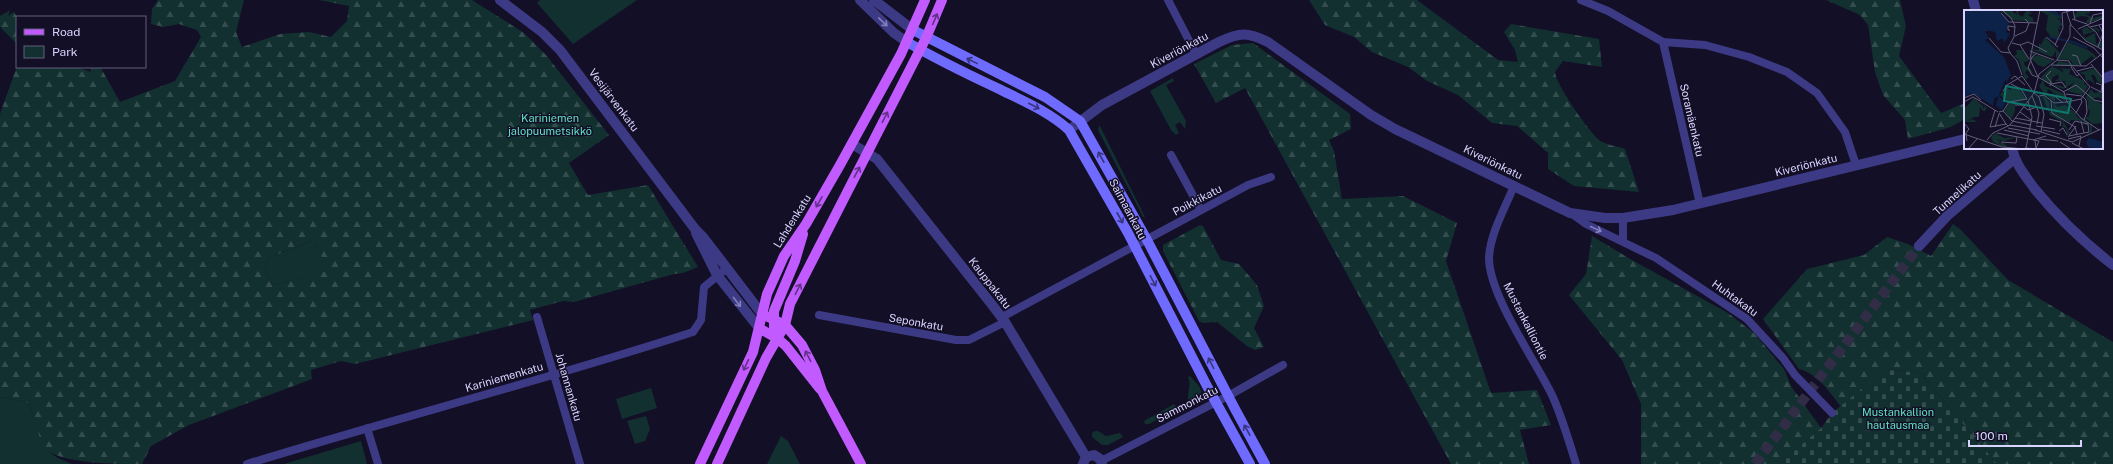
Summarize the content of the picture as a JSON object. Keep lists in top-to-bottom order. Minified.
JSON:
{"streets":{"main road":["Vesijärvenkatu","Saimaankatu","Lahdenkatu"],"street":["Kiveriönkatu","Soramäenkatu","Tunnelikatu","Poikkikatu","Kauppakatu","Huhtakatu","Mustankalliontie","Seponkatu","Kariniemenkatu","Johannankatu","Sammonkatu"]},"crossings":[["Kiveriönkatu","Soramäenkatu"],["Kiveriönkatu","Saimaankatu"],["Kiveriönkatu","Huhtakatu"],["Kiveriönkatu","Mustankalliontie"],["Vesijärvenkatu","Lahdenkatu"],["Vesijärvenkatu","Kariniemenkatu"],["Poikkikatu","Saimaankatu"],["Poikkikatu","Seponkatu"],["Saimaankatu","Lahdenkatu"],["Saimaankatu","Seponkatu"],["Saimaankatu","Sammonkatu"],["Lahdenkatu","Kauppakatu"],["Kauppakatu","Seponkatu"],["Kariniemenkatu","Johannankatu"]],"parks":["Kariniemen jalopuumetsikkö","Mustankallion hautausmaa"],"legend":["Road","Park"],"scale_bar":"100 m"}
